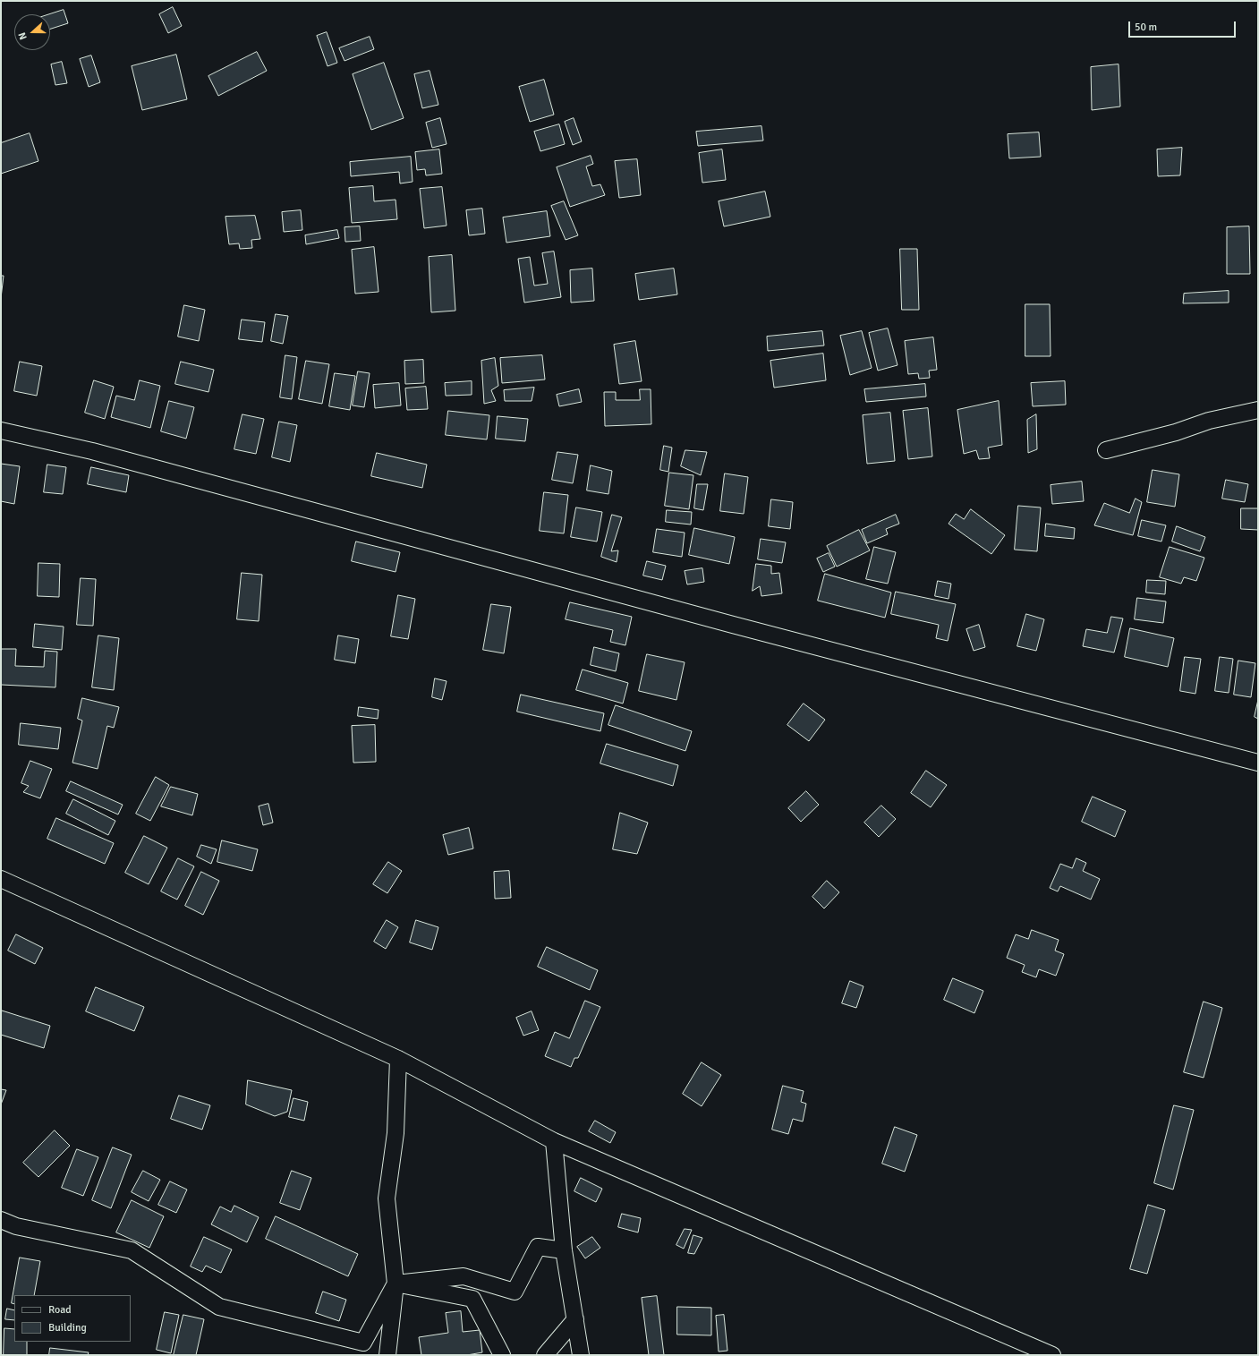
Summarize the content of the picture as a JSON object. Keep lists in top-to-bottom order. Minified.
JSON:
{"legend":["Road","Building"],"scale_bar":"50 m","north":"left"}
